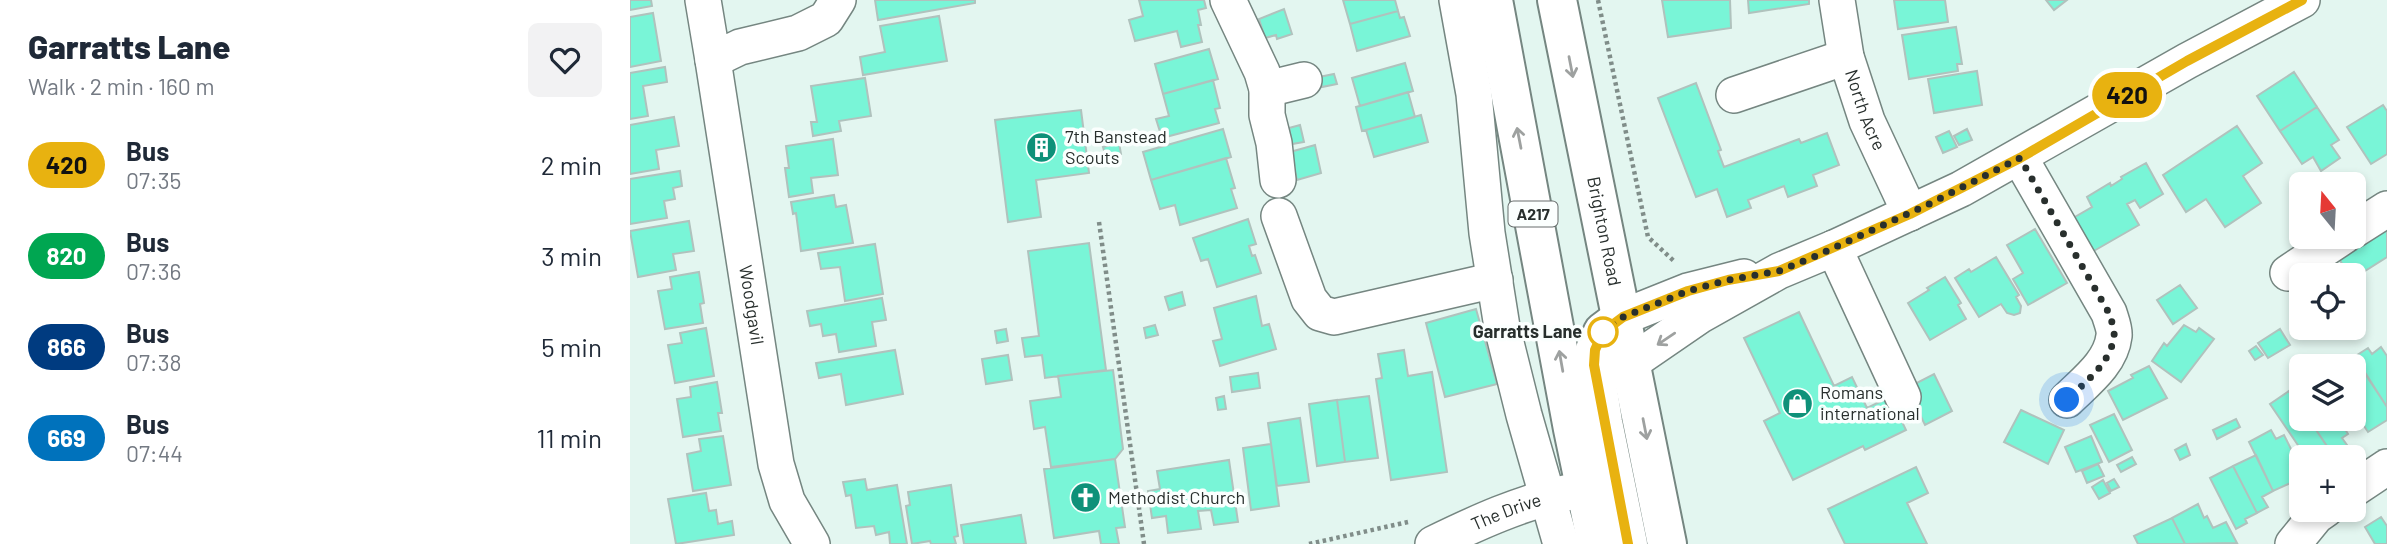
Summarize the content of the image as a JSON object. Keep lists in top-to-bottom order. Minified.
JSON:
{"streets":{"highway":["A217","Brighton Road"],"street":["North Acre","Woodgavil","The Drive"]},"crossings":[["A217","The Drive"]],"places":{"building":["7th Banstead Scouts"],"other":["Garratts Lane"],"shop":["Romans international"],"church":["Methodist Church"]},"lines":["bus line 420"],"north":"top","page":{"heading":["Garratts Lane","Walk · 2 min · 160 m"],"on_map":"420","list":[{"mark":"420","name":"Bus","note":"07:35","value":"2 min"},{"mark":"820","name":"Bus","note":"07:36","value":"3 min"},{"mark":"866","name":"Bus","note":"07:38","value":"5 min"},{"mark":"669","name":"Bus","note":"07:44","value":"11 min"}],"map_buttons":"+"}}
